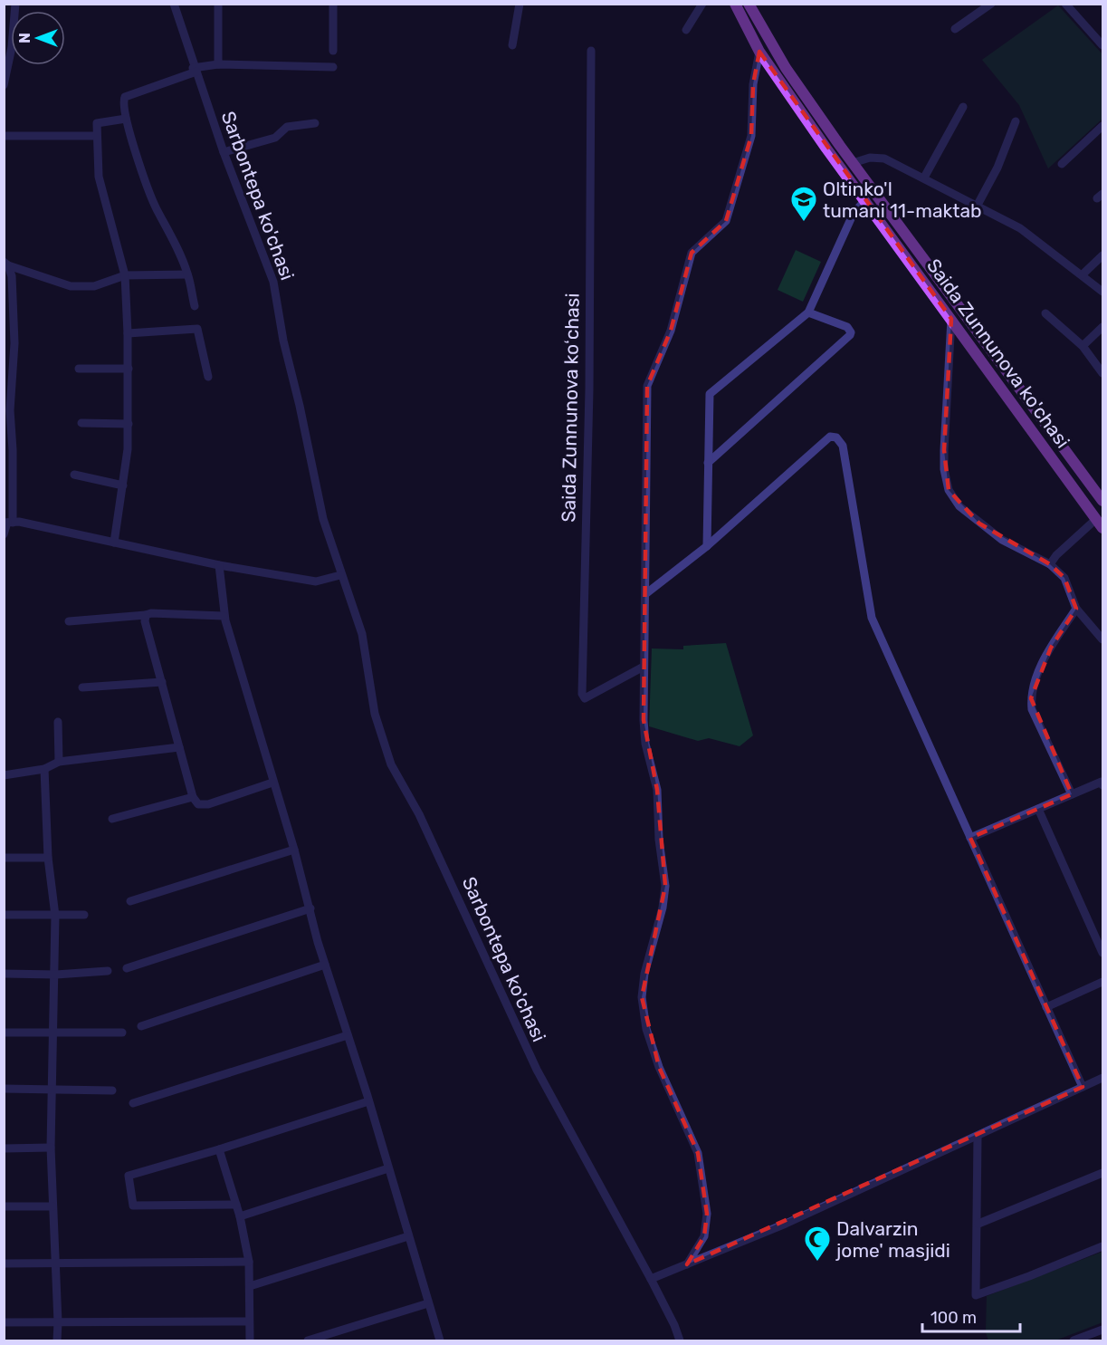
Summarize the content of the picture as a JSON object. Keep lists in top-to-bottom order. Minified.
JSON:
{"streets":{"main road":["Saida Zunnunova ko'chasi"],"street":["Sarbontepa ko'chasi","Saida Zunnunova koʻchasi"]},"places":{"school or university":["Oltinko'l tumani 11-maktab"],"mosque":["Dalvarzin jome' masjidi"]},"scale_bar":"100 m","north":"left"}
